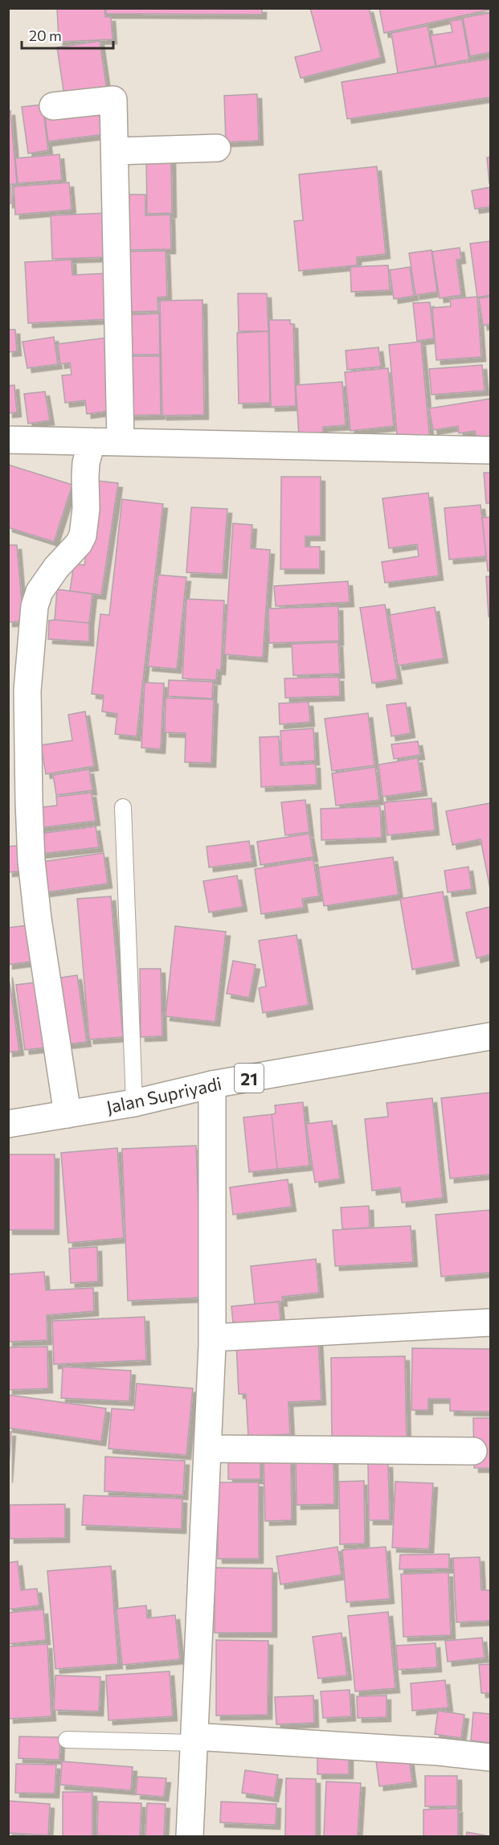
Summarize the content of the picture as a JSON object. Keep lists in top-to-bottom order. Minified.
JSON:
{"streets":{"main road":["21","Jalan Supriyadi"]},"scale_bar":"20 m"}
